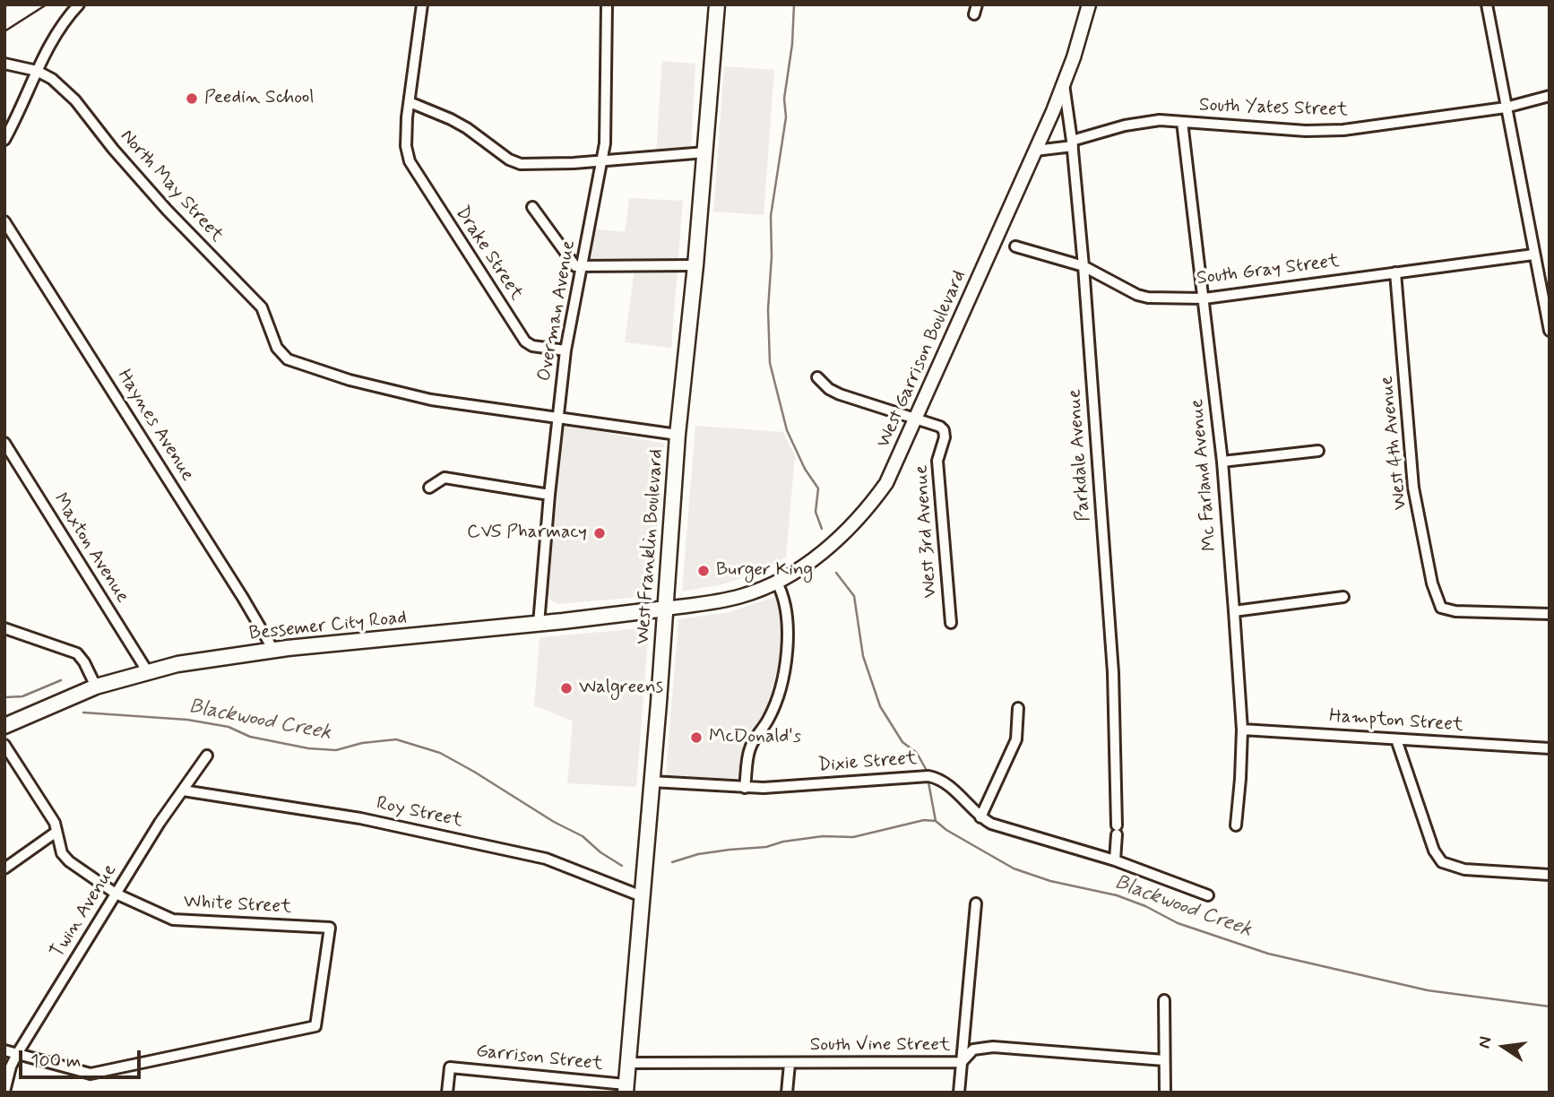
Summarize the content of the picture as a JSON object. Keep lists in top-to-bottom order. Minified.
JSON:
{"streets":{"main road":["West Garrison Boulevard","West Franklin Boulevard","Bessemer City Road"],"street":["South Yates Street","North May Street","Drake Street","South Gray Street","Overman Avenue","Haynes Avenue","West 4th Avenue","Parkdale Avenue","Mc Farland Avenue","West 3rd Avenue","Maxton Avenue","Hampton Street","Dixie Street","Roy Street","White Street","Twin Avenue","South Vine Street","Garrison Street"]},"crossings":[["South Yates Street","West Garrison Boulevard"],["South Yates Street","Parkdale Avenue"],["South Yates Street","Mc Farland Avenue"],["North May Street","Overman Avenue"],["Drake Street","Overman Avenue"],["South Gray Street","West 4th Avenue"],["South Gray Street","Parkdale Avenue"],["South Gray Street","Mc Farland Avenue"],["Overman Avenue","Bessemer City Road"],["West Garrison Boulevard","Parkdale Avenue"],["West Garrison Boulevard","West 3rd Avenue"],["West Garrison Boulevard","West Franklin Boulevard"],["West Garrison Boulevard","Bessemer City Road"],["Haynes Avenue","Bessemer City Road"],["Parkdale Avenue","Dixie Street"],["Mc Farland Avenue","Hampton Street"],["West Franklin Boulevard","Bessemer City Road"],["West Franklin Boulevard","Dixie Street"],["West Franklin Boulevard","Roy Street"],["West Franklin Boulevard","South Vine Street"],["West Franklin Boulevard","Garrison Street"],["Maxton Avenue","Bessemer City Road"],["Roy Street","Twin Avenue"],["White Street","Twin Avenue"]],"water":["Blackwood Creek"],"places":["Peedin School","CVS Pharmacy","Burger King","Walgreens","McDonald's"],"scale_bar":"100 m","north":"left"}
